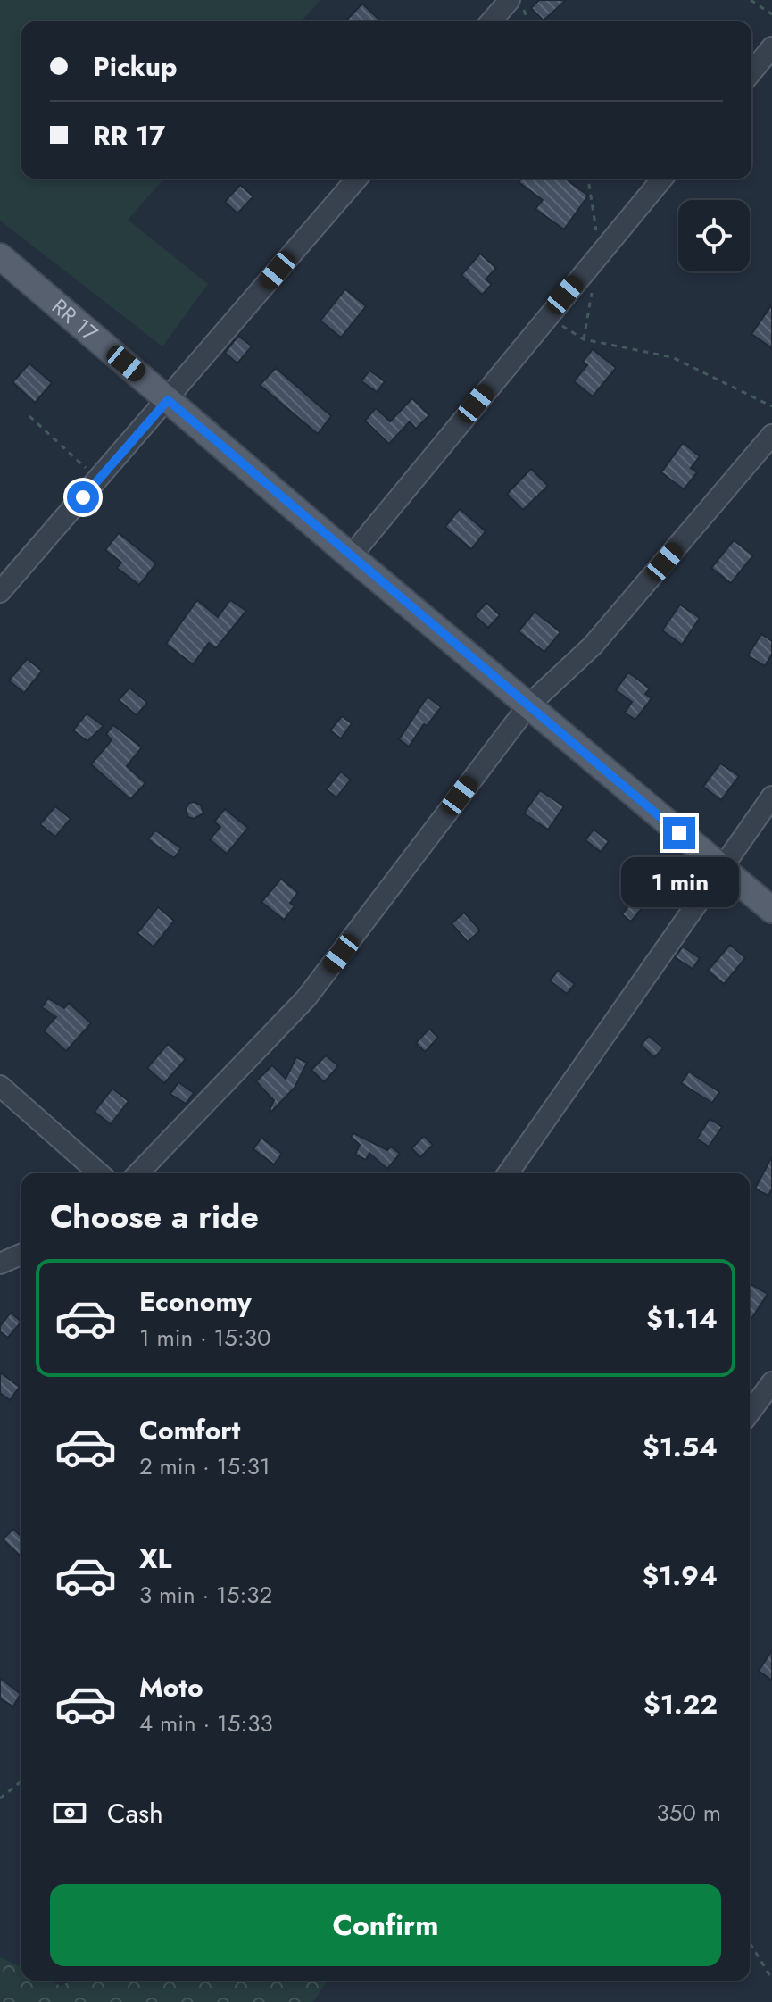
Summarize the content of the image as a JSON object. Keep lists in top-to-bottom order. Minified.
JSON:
{"streets":{"main road":["RR 17"]},"page":{"banner":["Pickup","RR 17"],"bubble":"1 min","heading":"Choose a ride","list":[{"name":"Economy","note":"1 min · 15:30","value":"$1.14"},{"name":"Comfort","note":"2 min · 15:31","value":"$1.54"},{"name":"XL","note":"3 min · 15:32","value":"$1.94"},{"name":"Moto","note":"4 min · 15:33","value":"$1.22"}],"pay":["Cash","350 m"],"buttons":"Confirm"}}
